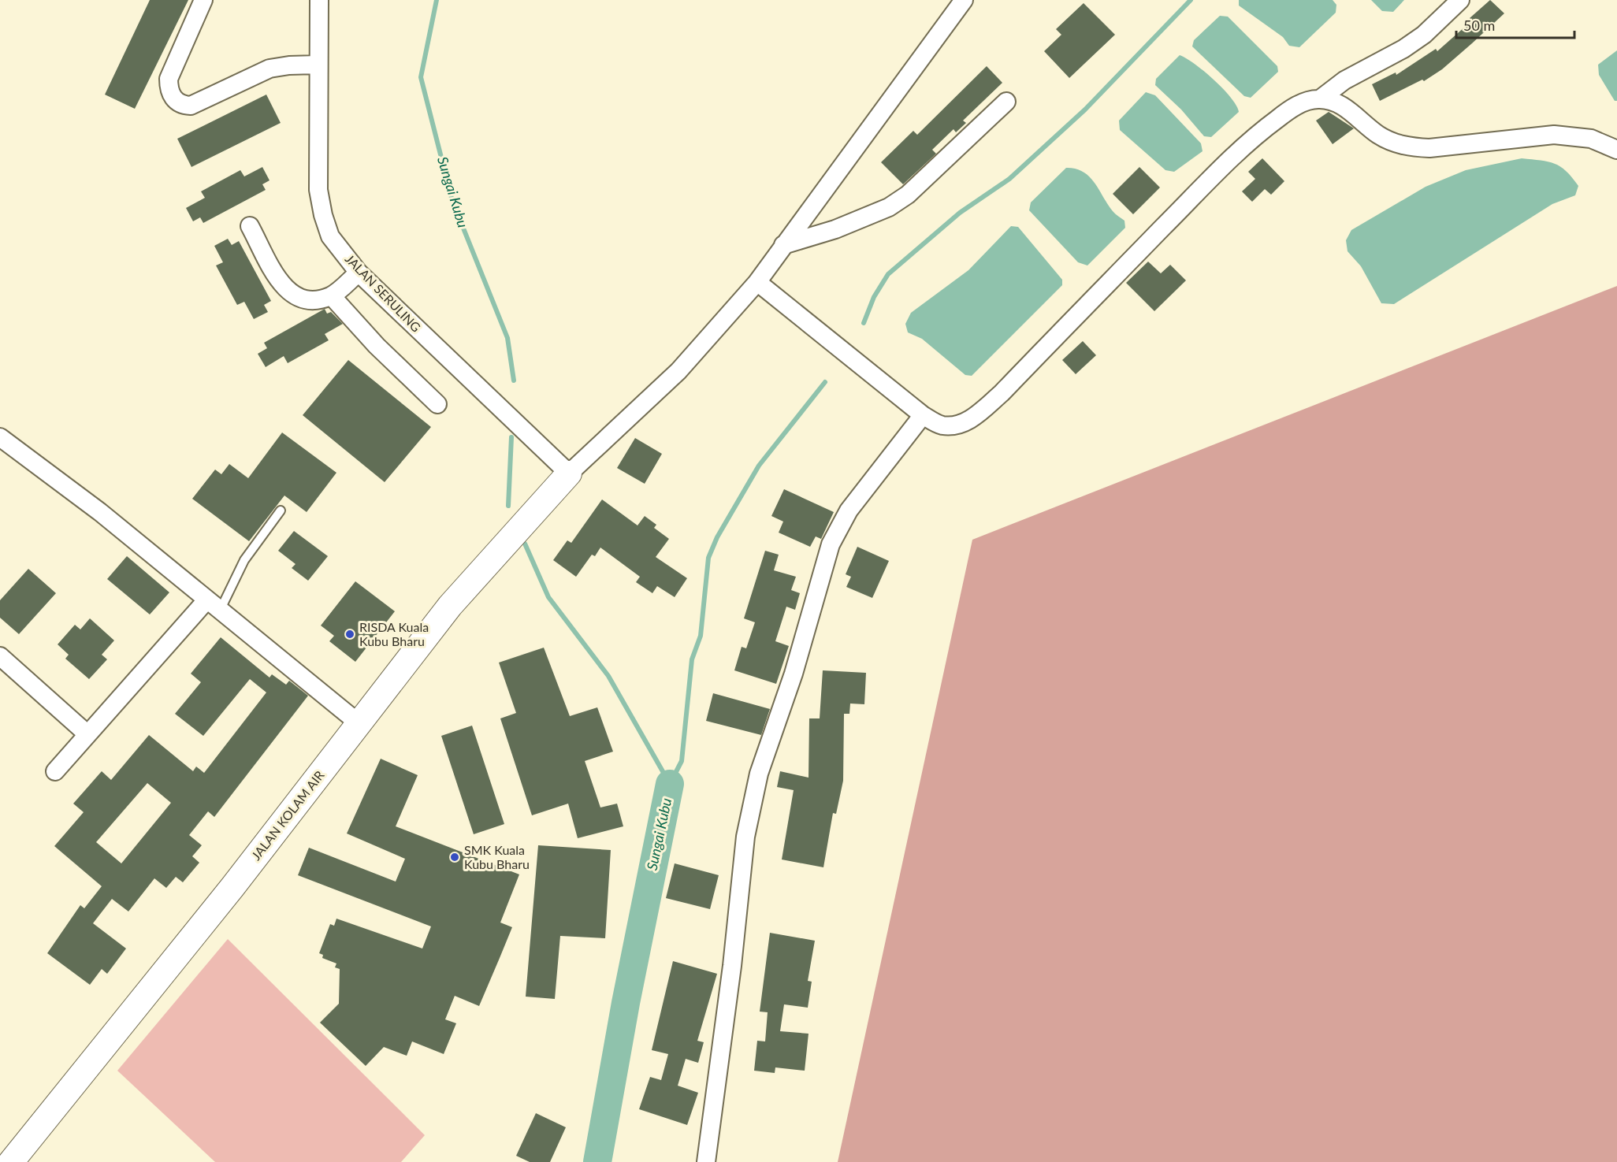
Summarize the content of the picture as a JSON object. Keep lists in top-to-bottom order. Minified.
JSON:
{"streets":{"street":["JALAN SERULING","JALAN KOLAM AIR"]},"crossings":[["JALAN SERULING","JALAN KOLAM AIR"]],"water":["Sungai Kubu"],"places":["RISDA Kuala Kubu Bharu","SMK Kuala Kubu Bharu"],"scale_bar":"50 m"}
